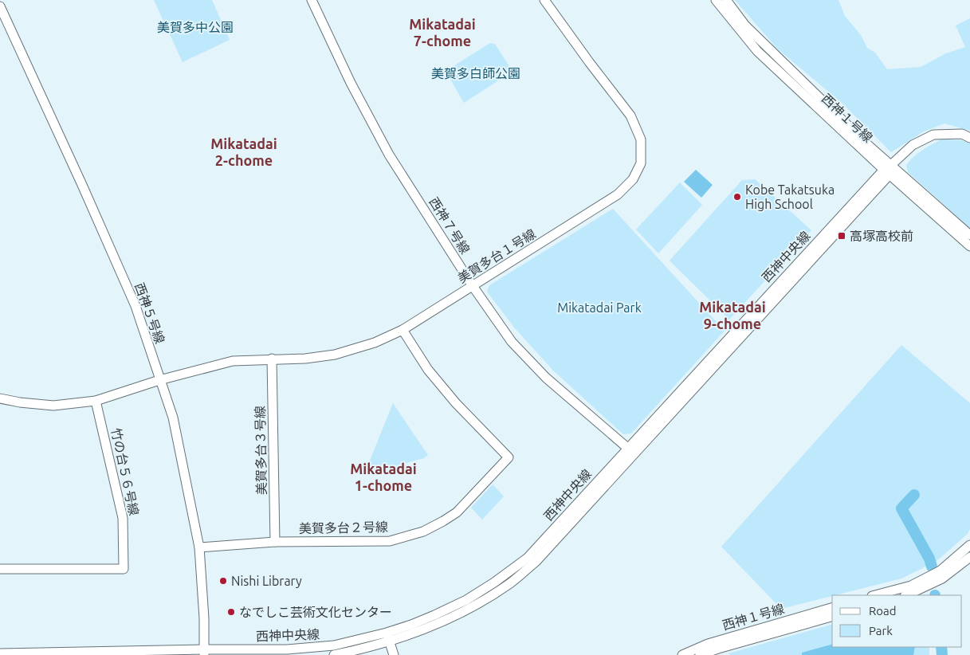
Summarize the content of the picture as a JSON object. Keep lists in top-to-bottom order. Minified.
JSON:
{"streets":{"street":["西神１号線","西神７号線","美賀多台１号線","西神中央線","西神５号線","美賀多台３号線","竹の台５６号線","美賀多台２号線"]},"crossings":[["西神１号線","西神中央線"],["西神７号線","美賀多台１号線"],["西神７号線","西神中央線"],["美賀多台１号線","西神５号線"],["美賀多台１号線","美賀多台３号線"],["美賀多台１号線","竹の台５６号線"],["美賀多台１号線","美賀多台２号線"],["西神中央線","西神５号線"],["西神５号線","美賀多台２号線"],["美賀多台３号線","美賀多台２号線"]],"districts":["Mikatadai 7-chome","Mikatadai 2-chome","Mikatadai 9-chome","Mikatadai 1-chome"],"parks":["美賀多中公園","美賀多白師公園","Mikatadai Park"],"places":{"other":["Kobe Takatsuka High School","Nishi Library","なでしこ芸術文化センター"],"transit":["高塚高校前"]},"legend":["Road","Park"]}
